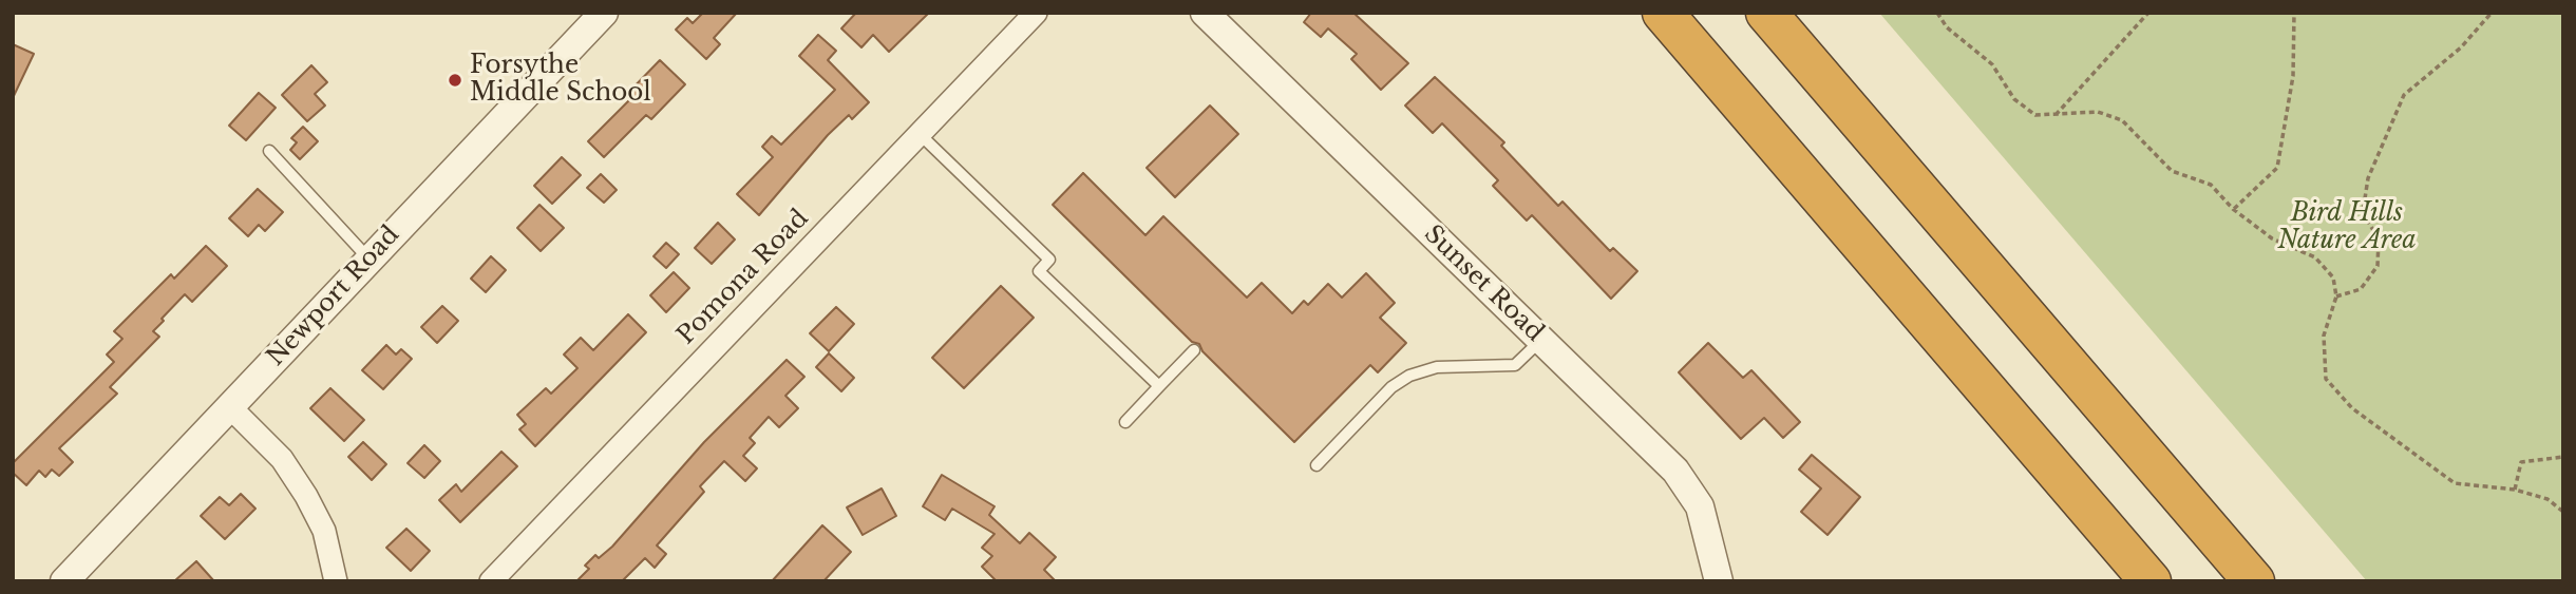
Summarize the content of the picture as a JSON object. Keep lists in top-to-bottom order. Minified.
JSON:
{"streets":{"street":["Pomona Road","Sunset Road","Newport Road"]},"parks":["Bird Hills Nature Area"],"places":["Forsythe Middle School"]}
